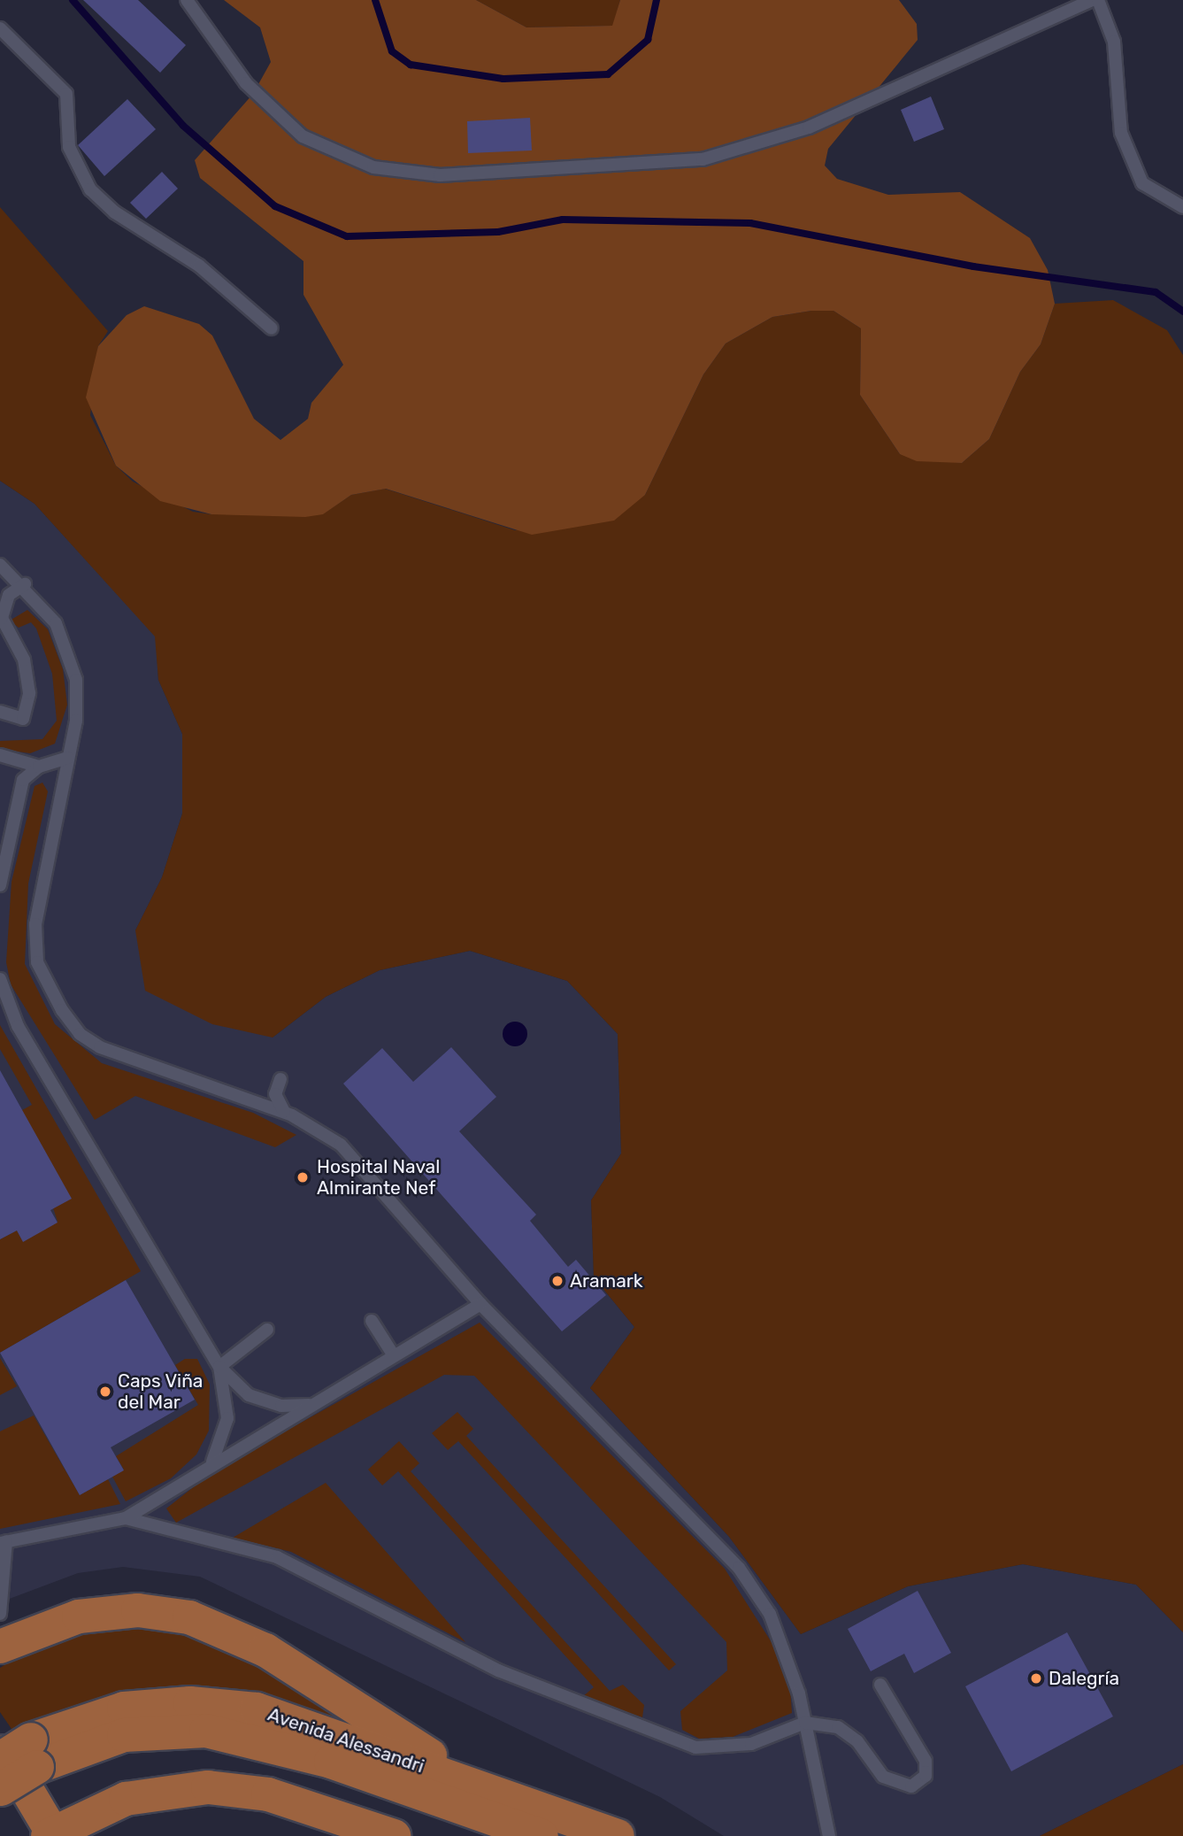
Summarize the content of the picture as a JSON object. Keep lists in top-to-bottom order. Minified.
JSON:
{"streets":{"main road":["Avenida Alessandri"]},"places":["Hospital Naval Almirante Nef","Aramark","Caps Viña del Mar","Dalegría"]}
